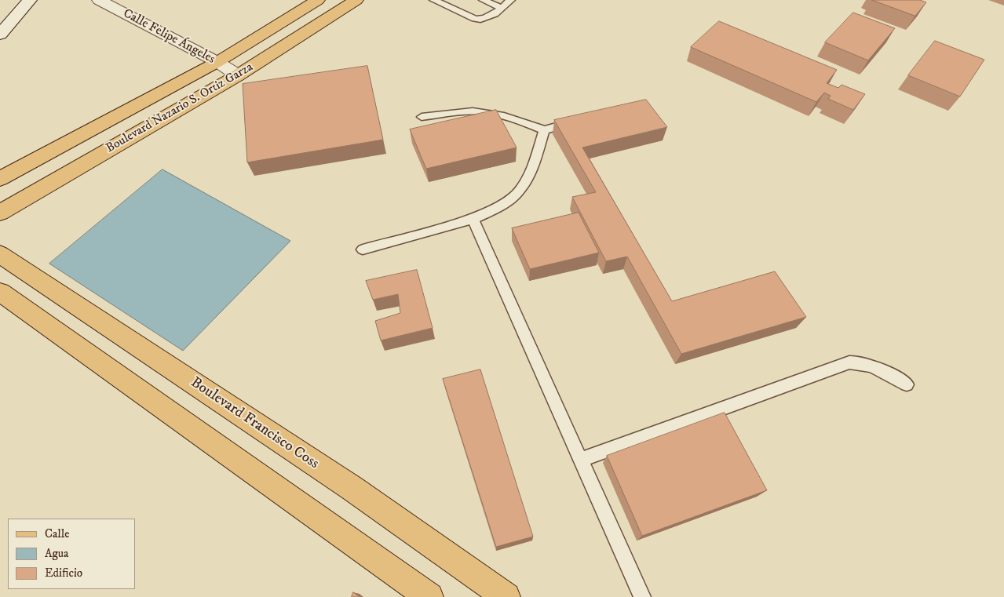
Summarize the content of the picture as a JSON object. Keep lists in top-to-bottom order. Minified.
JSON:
{"streets":{"main road":["Boulevard Nazario S. Ortiz Garza","Boulevard Francisco Coss"],"street":["Calle Felipe Ángeles"]},"crossings":[["Calle Felipe Ángeles","Boulevard Nazario S. Ortiz Garza"]],"legend":["Calle","Agua","Edificio"]}
